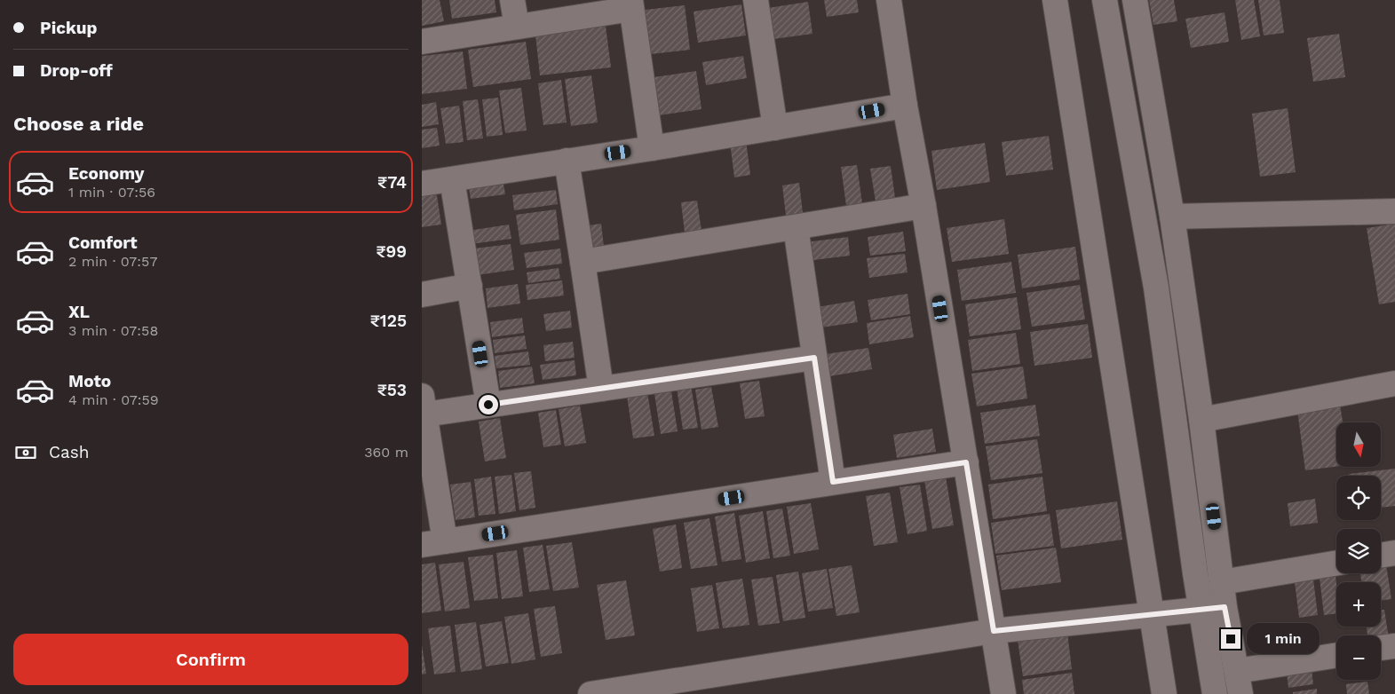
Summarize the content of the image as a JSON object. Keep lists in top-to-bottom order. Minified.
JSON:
{"north":"bottom","page":{"banner":["Pickup","Drop-off"],"heading":"Choose a ride","list":[{"name":"Economy","note":"1 min · 07:56","value":"₹74"},{"name":"Comfort","note":"2 min · 07:57","value":"₹99"},{"name":"XL","note":"3 min · 07:58","value":"₹125"},{"name":"Moto","note":"4 min · 07:59","value":"₹53"}],"map_buttons":["+","−"],"pay":["Cash","360 m"],"bubble":"1 min","buttons":"Confirm"}}
